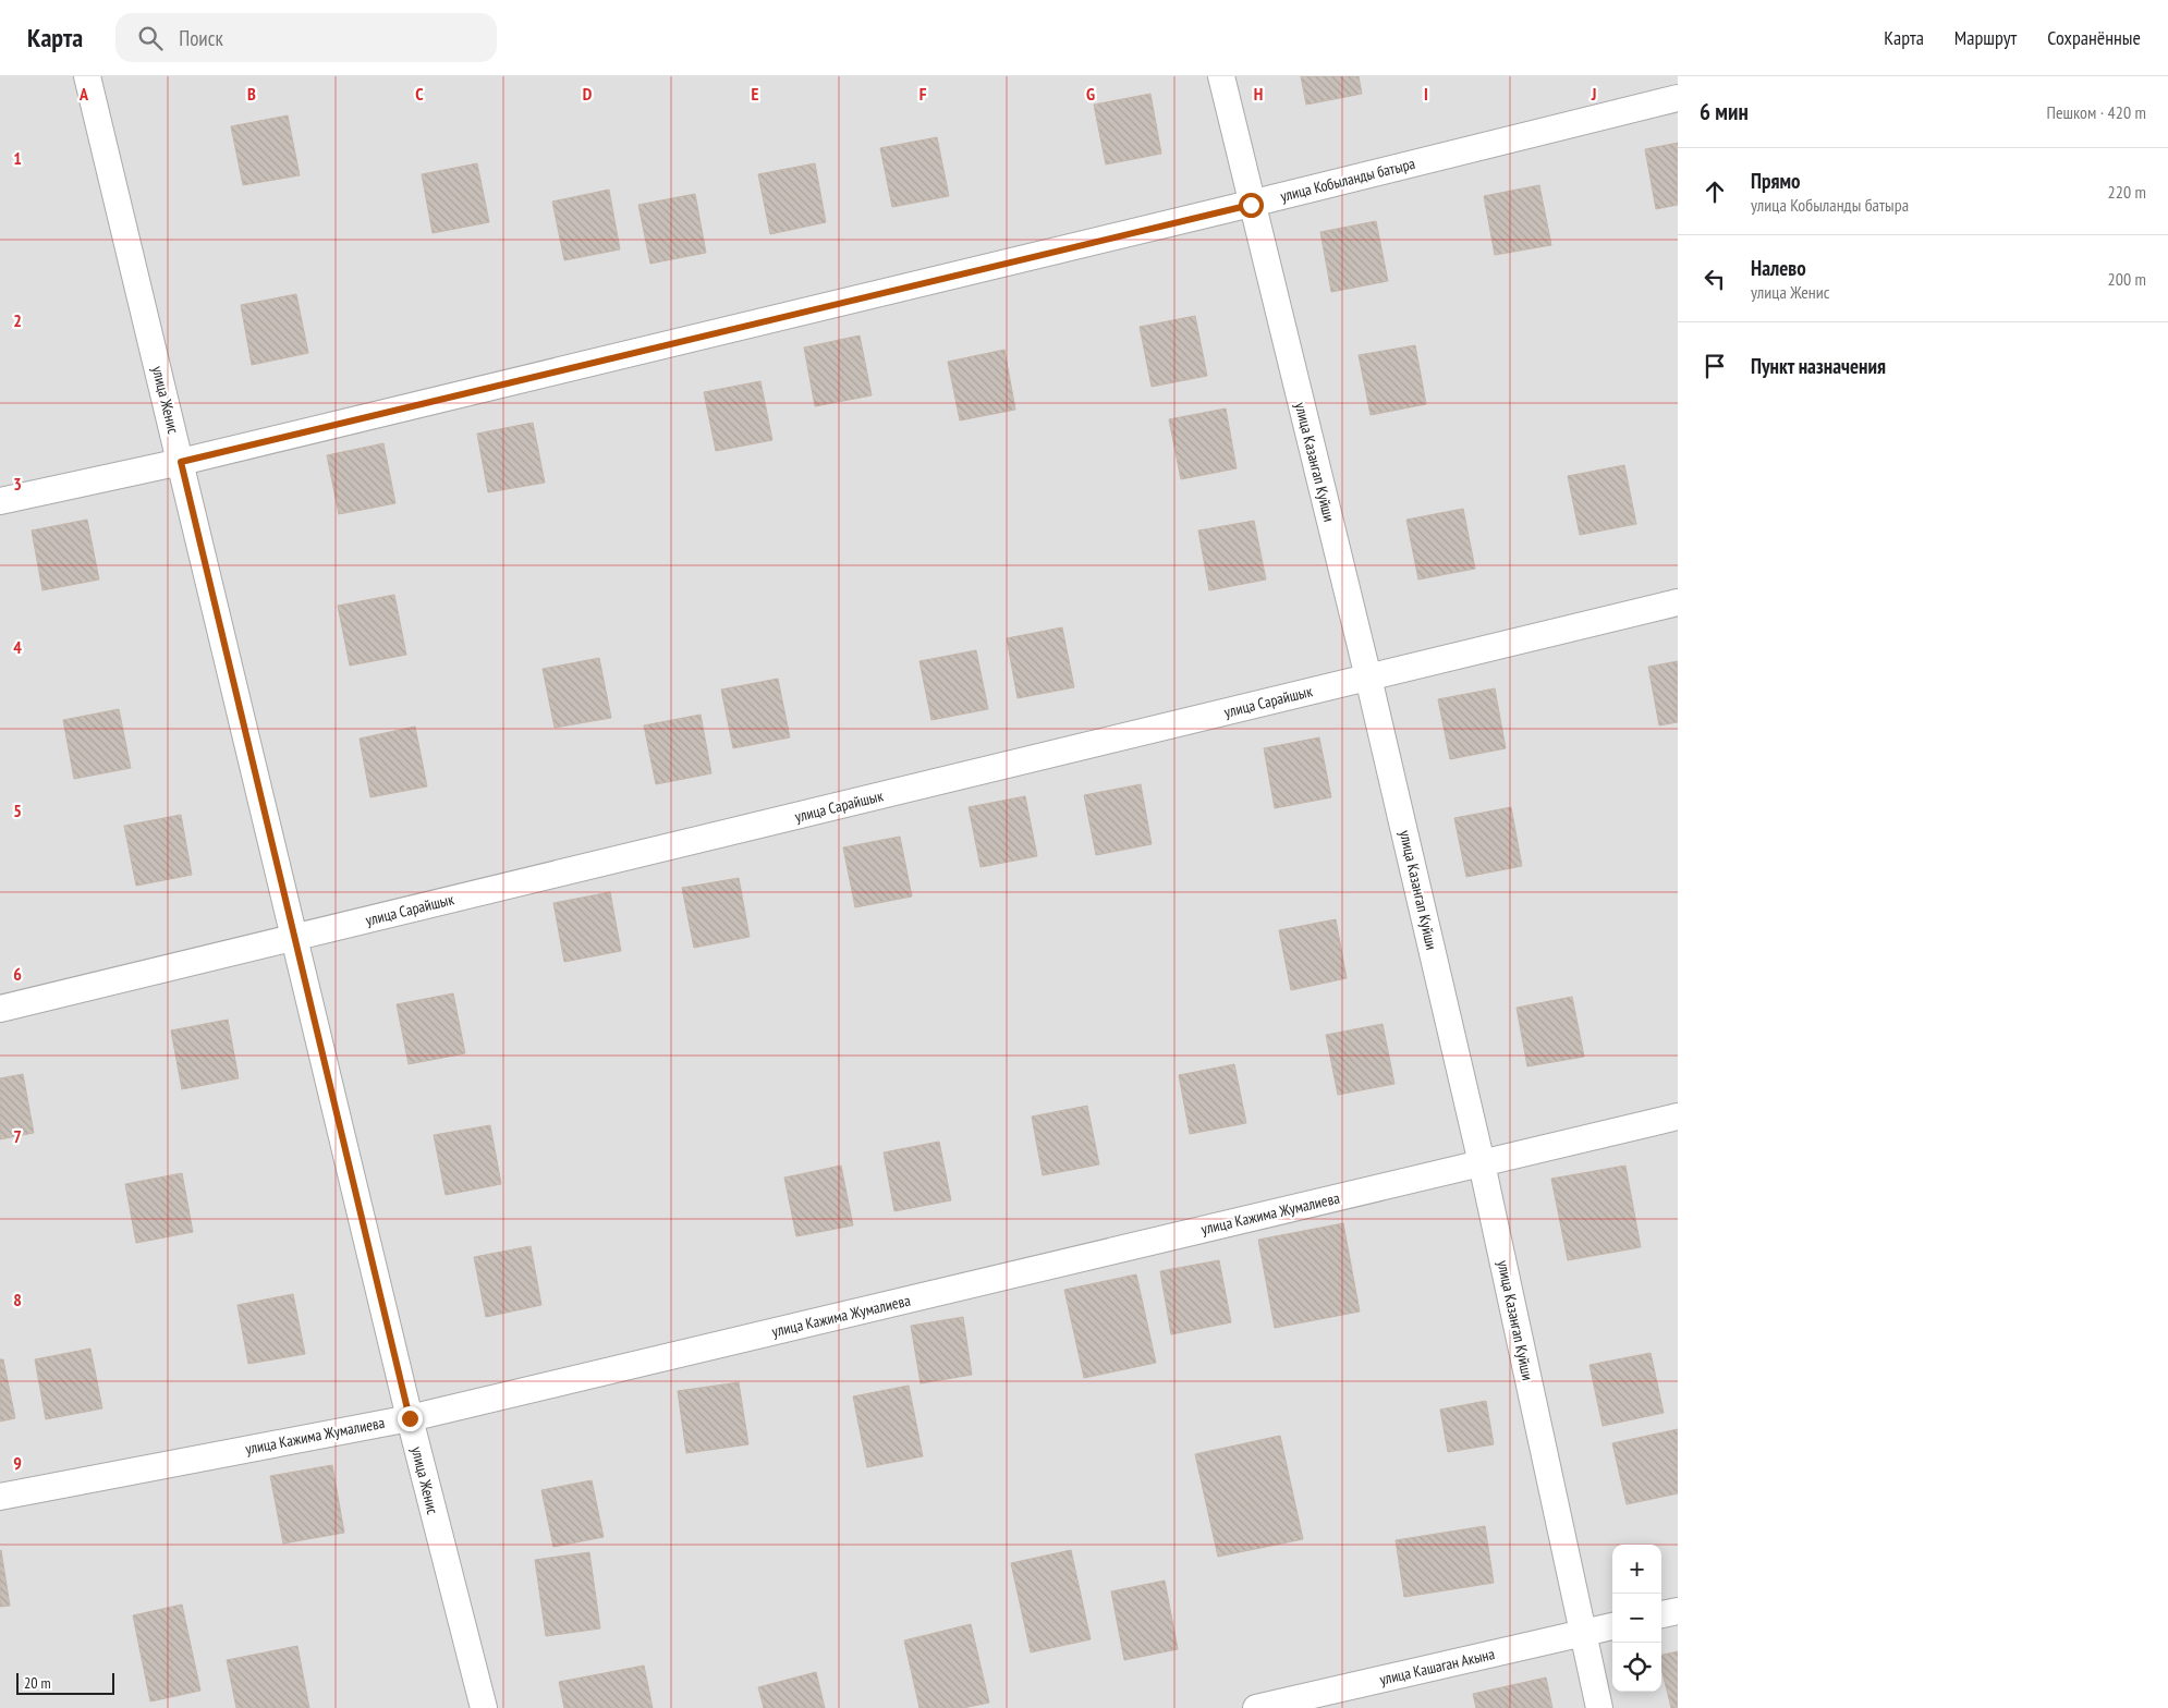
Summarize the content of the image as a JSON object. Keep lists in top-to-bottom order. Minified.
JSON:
{"streets":{"street":["улица Кобыланды батыра","улица Женис","улица Казангап Куйши","улица Сарайшык","улица Кажима Жумалиева","улица Кашаган Акына"]},"crossings":[["улица Кобыланды батыра","улица Женис"],["улица Кобыланды батыра","улица Казангап Куйши"],["улица Женис","улица Сарайшык"],["улица Женис","улица Кажима Жумалиева"],["улица Казангап Куйши","улица Сарайшык"],["улица Казангап Куйши","улица Кажима Жумалиева"],["улица Казангап Куйши","улица Кашаган Акына"]],"scale_bar":"20 m","page":{"header":"Карта","search":"Поиск","nav":["Карта","Маршрут","Сохранённые"],"heading":["6 мин","Пешком · 420 m"],"list":[["Прямо","улица Кобыланды батыра","220 m"],["Налево","улица Женис","200 m"],"Пункт назначения"],"map_buttons":["+","−"],"scale":"20 m"},"grid":{"columns":["A","B","C","D","E","F","G","H","I","J"],"rows":["1","2","3","4","5","6","7","8","9"]}}
